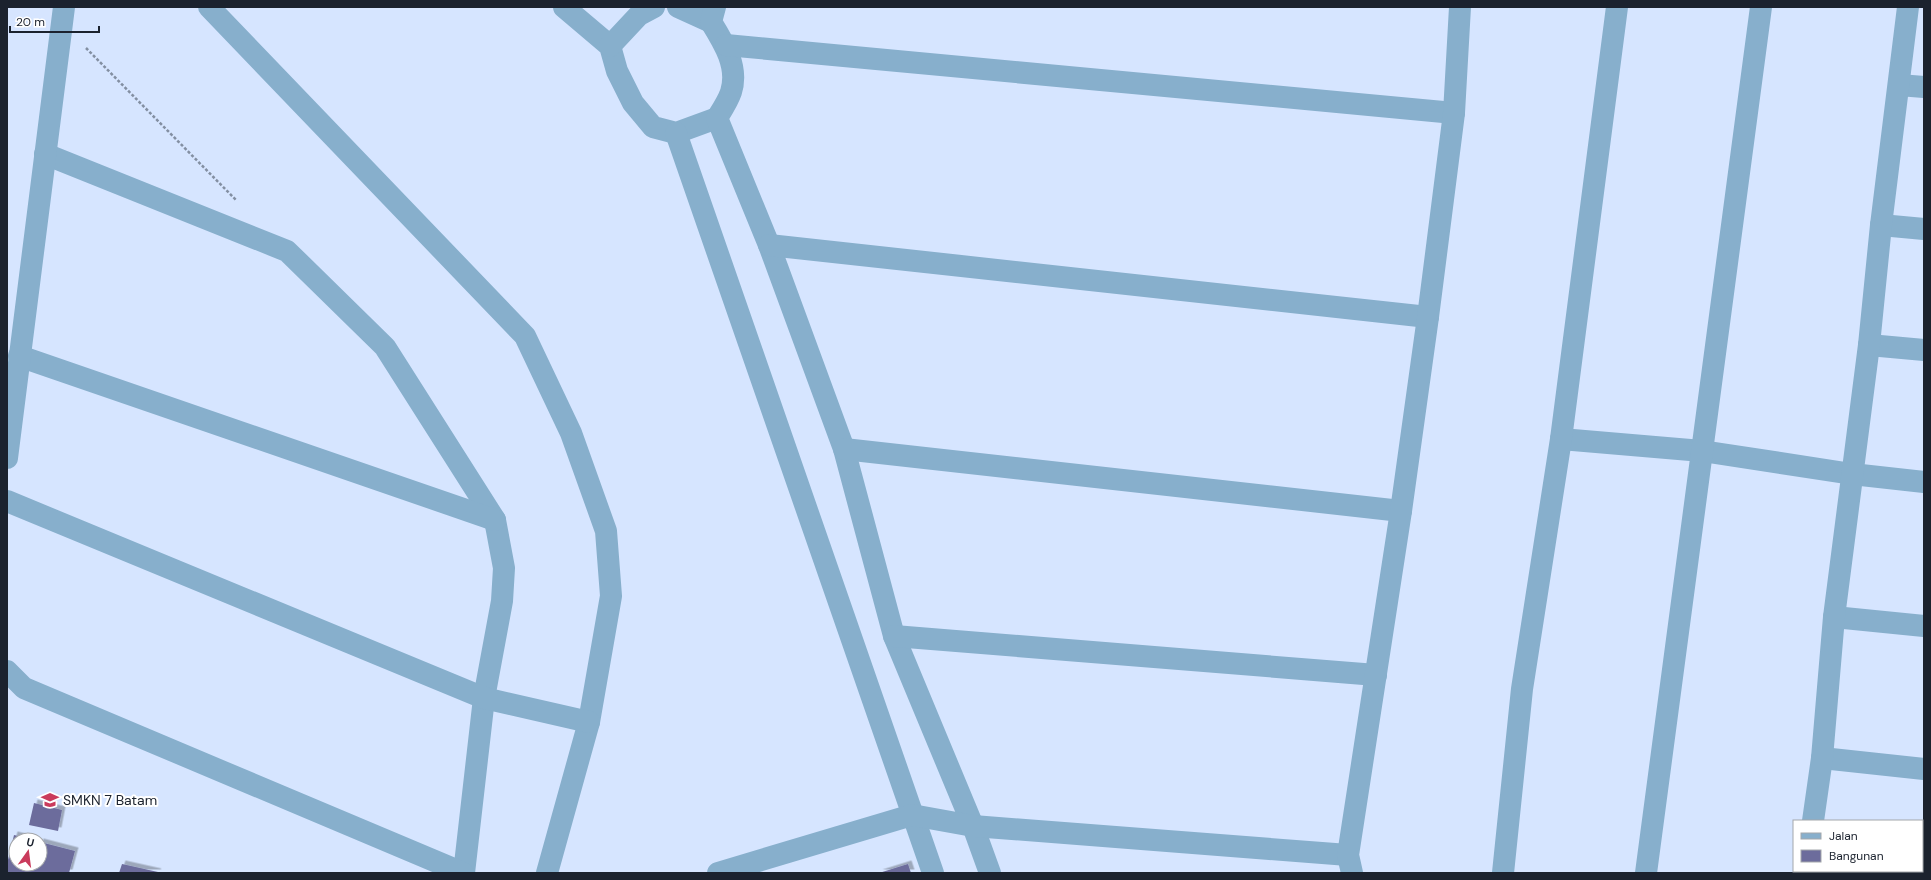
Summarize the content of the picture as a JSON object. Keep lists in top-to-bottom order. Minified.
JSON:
{"places":{"school or university":["SMKN 7 Batam"]},"legend":["Jalan","Bangunan"],"scale_bar":"20 m","north":"top"}
